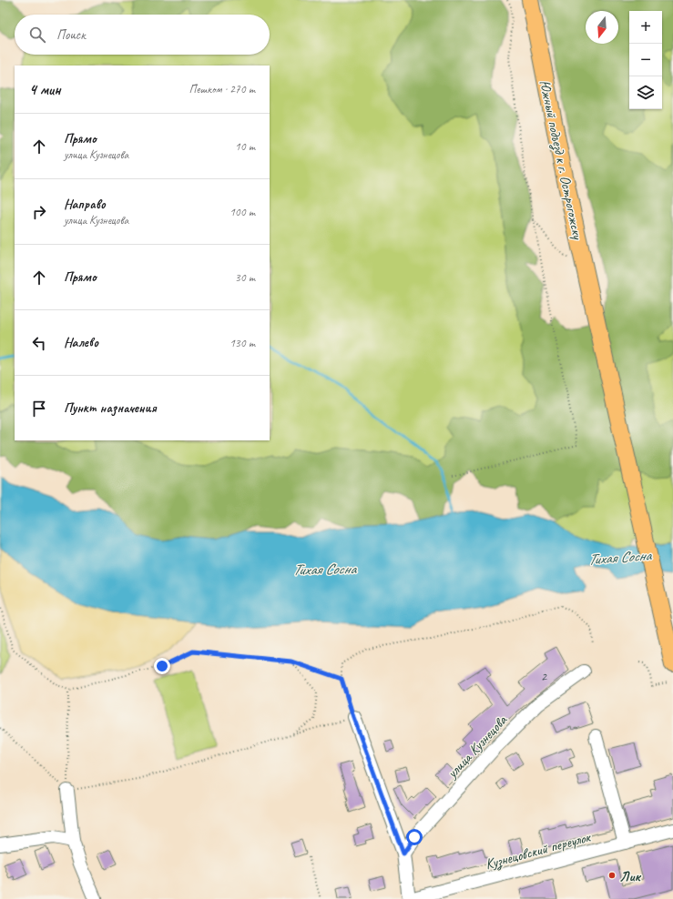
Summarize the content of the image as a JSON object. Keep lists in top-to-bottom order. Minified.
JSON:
{"streets":{"main road":["Южный подъезд к г. Острогожску"],"street":["улица Кузнецова","Кузнецовский переулок"]},"water":["Тихая Сосна"],"places":["Лик"],"house_numbers":["2"],"north":"bottom","page":{"map_buttons":["+","−"],"search":"Поиск","heading":["4 мин","Пешком · 270 m"],"list":[["Прямо","улица Кузнецова","10 m"],["Направо","улица Кузнецова","100 m"],["Прямо","30 m"],["Налево","130 m"],"Пункт назначения"]}}
